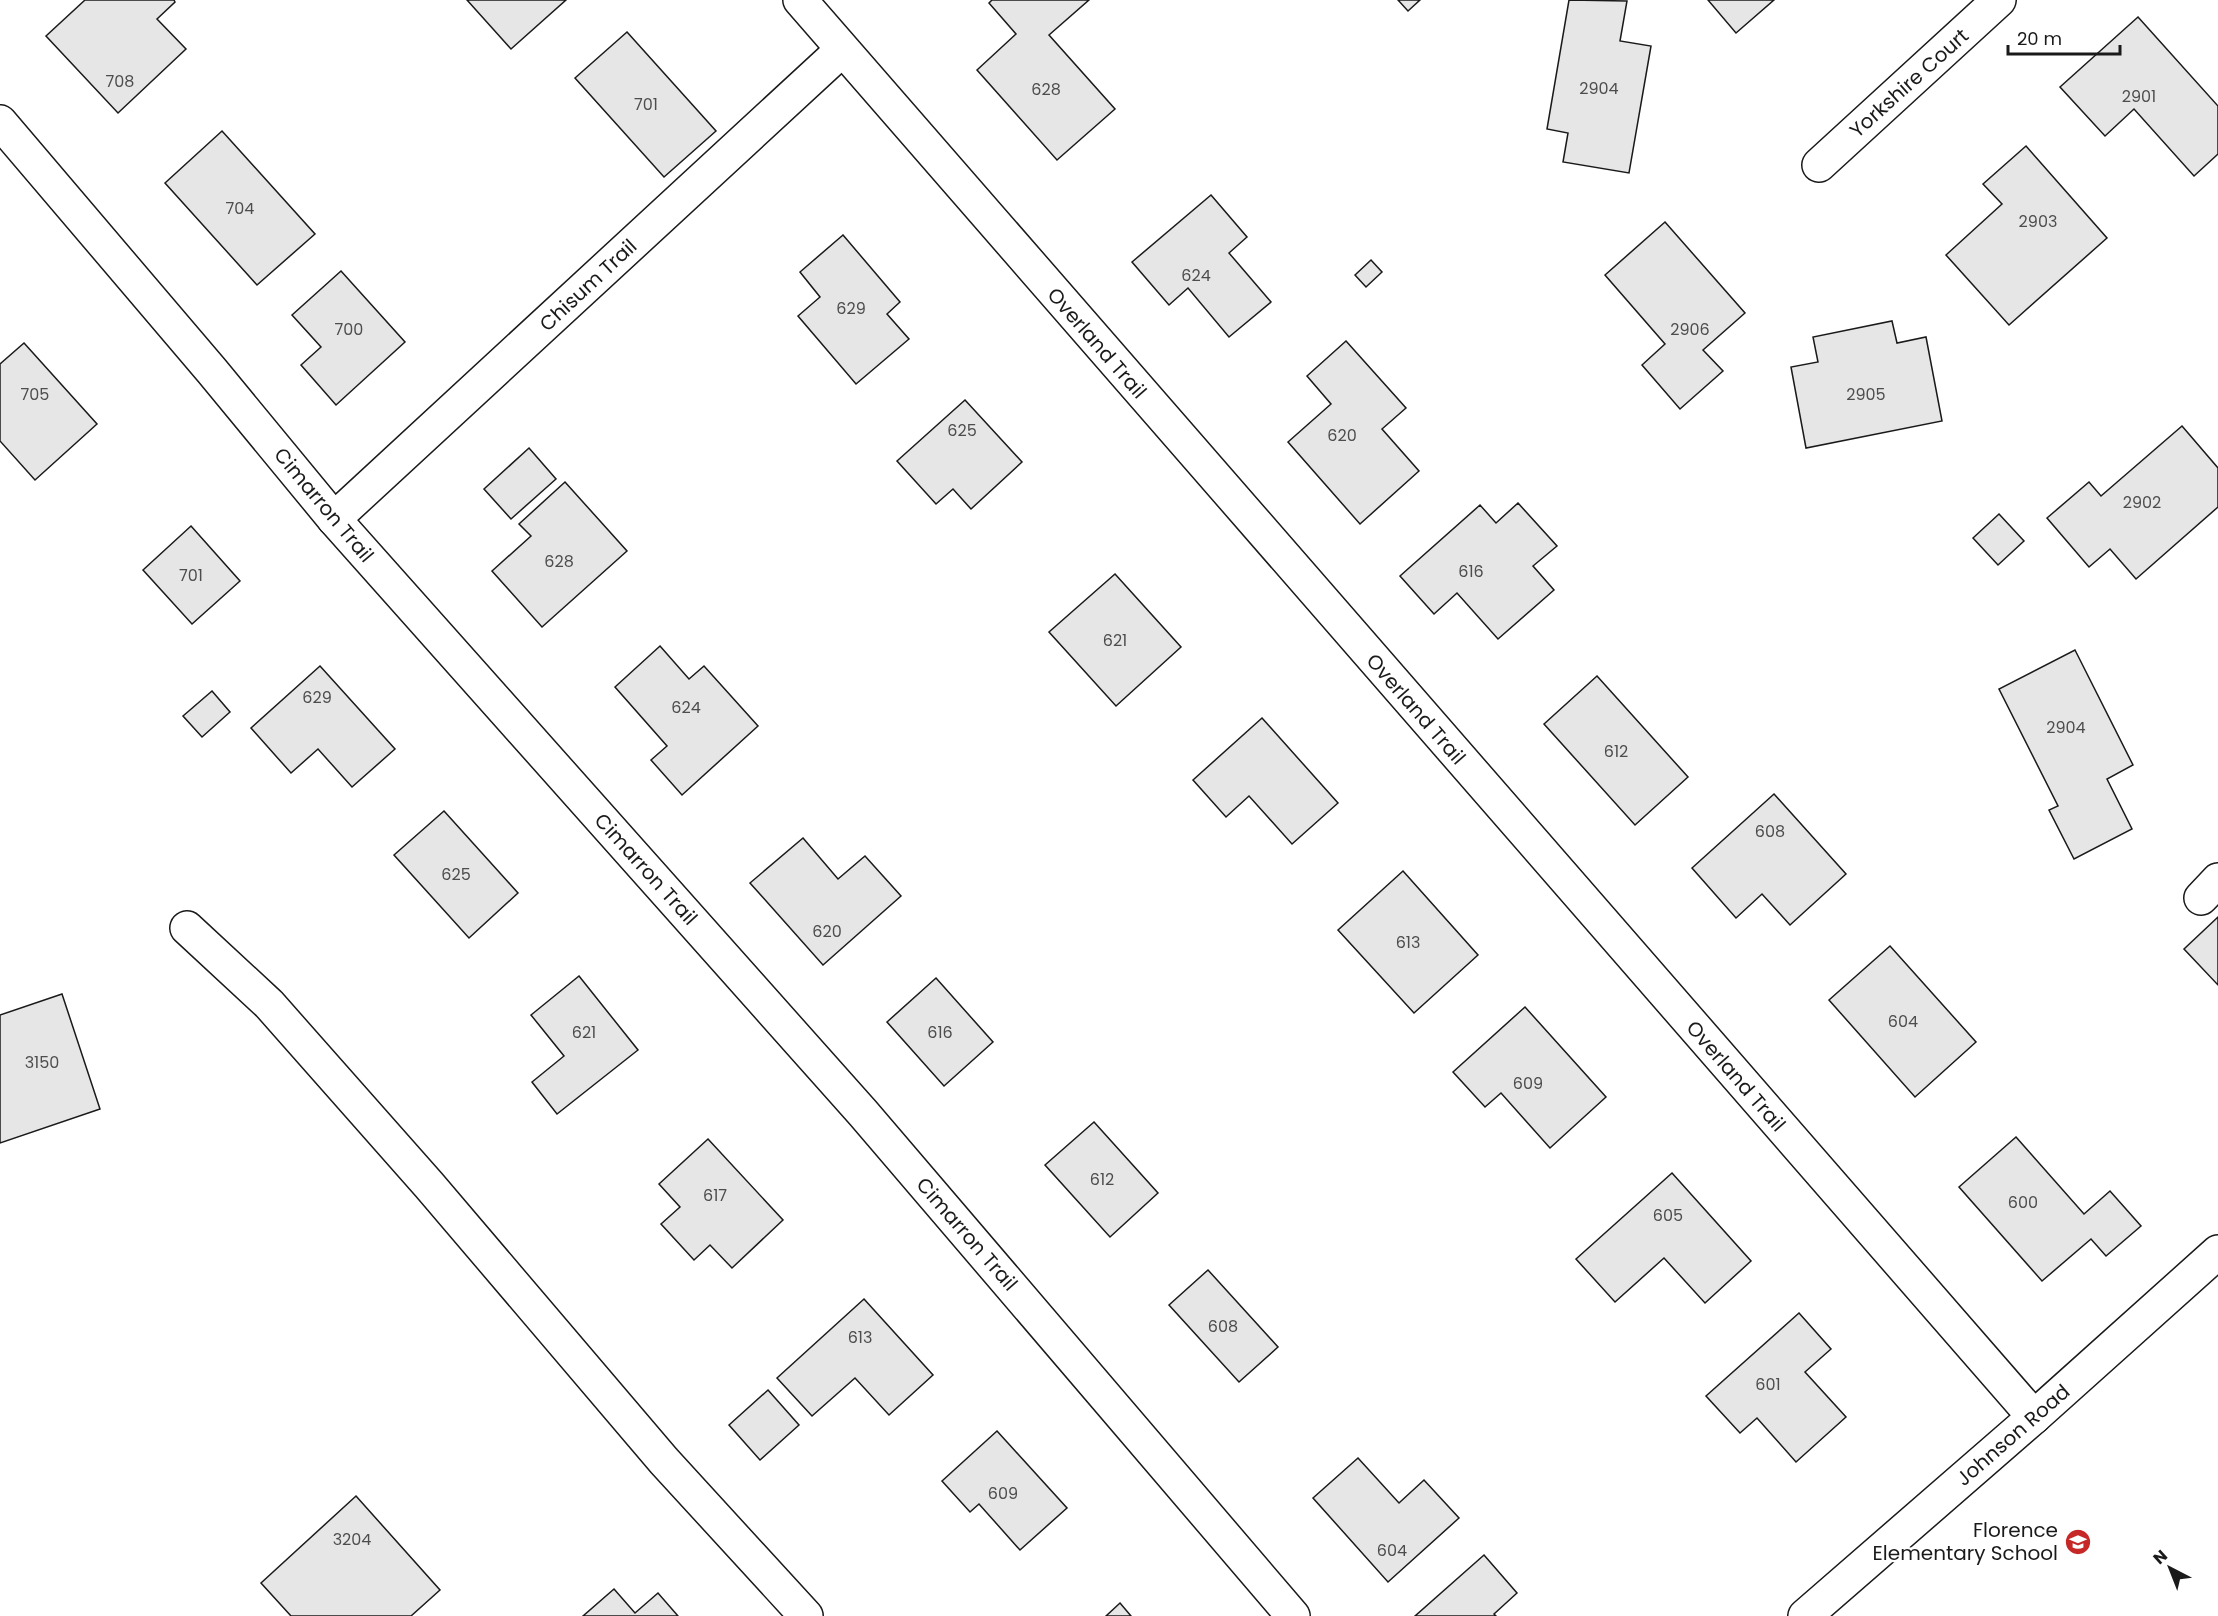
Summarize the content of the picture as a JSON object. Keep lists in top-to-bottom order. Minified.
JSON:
{"streets":{"street":["Yorkshire Court","Chisum Trail","Overland Trail","Cimarron Trail","Johnson Road"]},"crossings":[["Chisum Trail","Overland Trail"],["Chisum Trail","Cimarron Trail"],["Overland Trail","Johnson Road"]],"places":{"school or university":["Florence Elementary School"]},"house_numbers":["708","2904","628","2901","701","704","2903","624","629","700","2906","705","2905","625","620","2902","628","616","701","621","629","624","2904","612","608","625","620","613","604","621","616","3150","609","612","617","600","605","608","613","601","609","3204","604"],"scale_bar":"20 m","north":"top left"}
